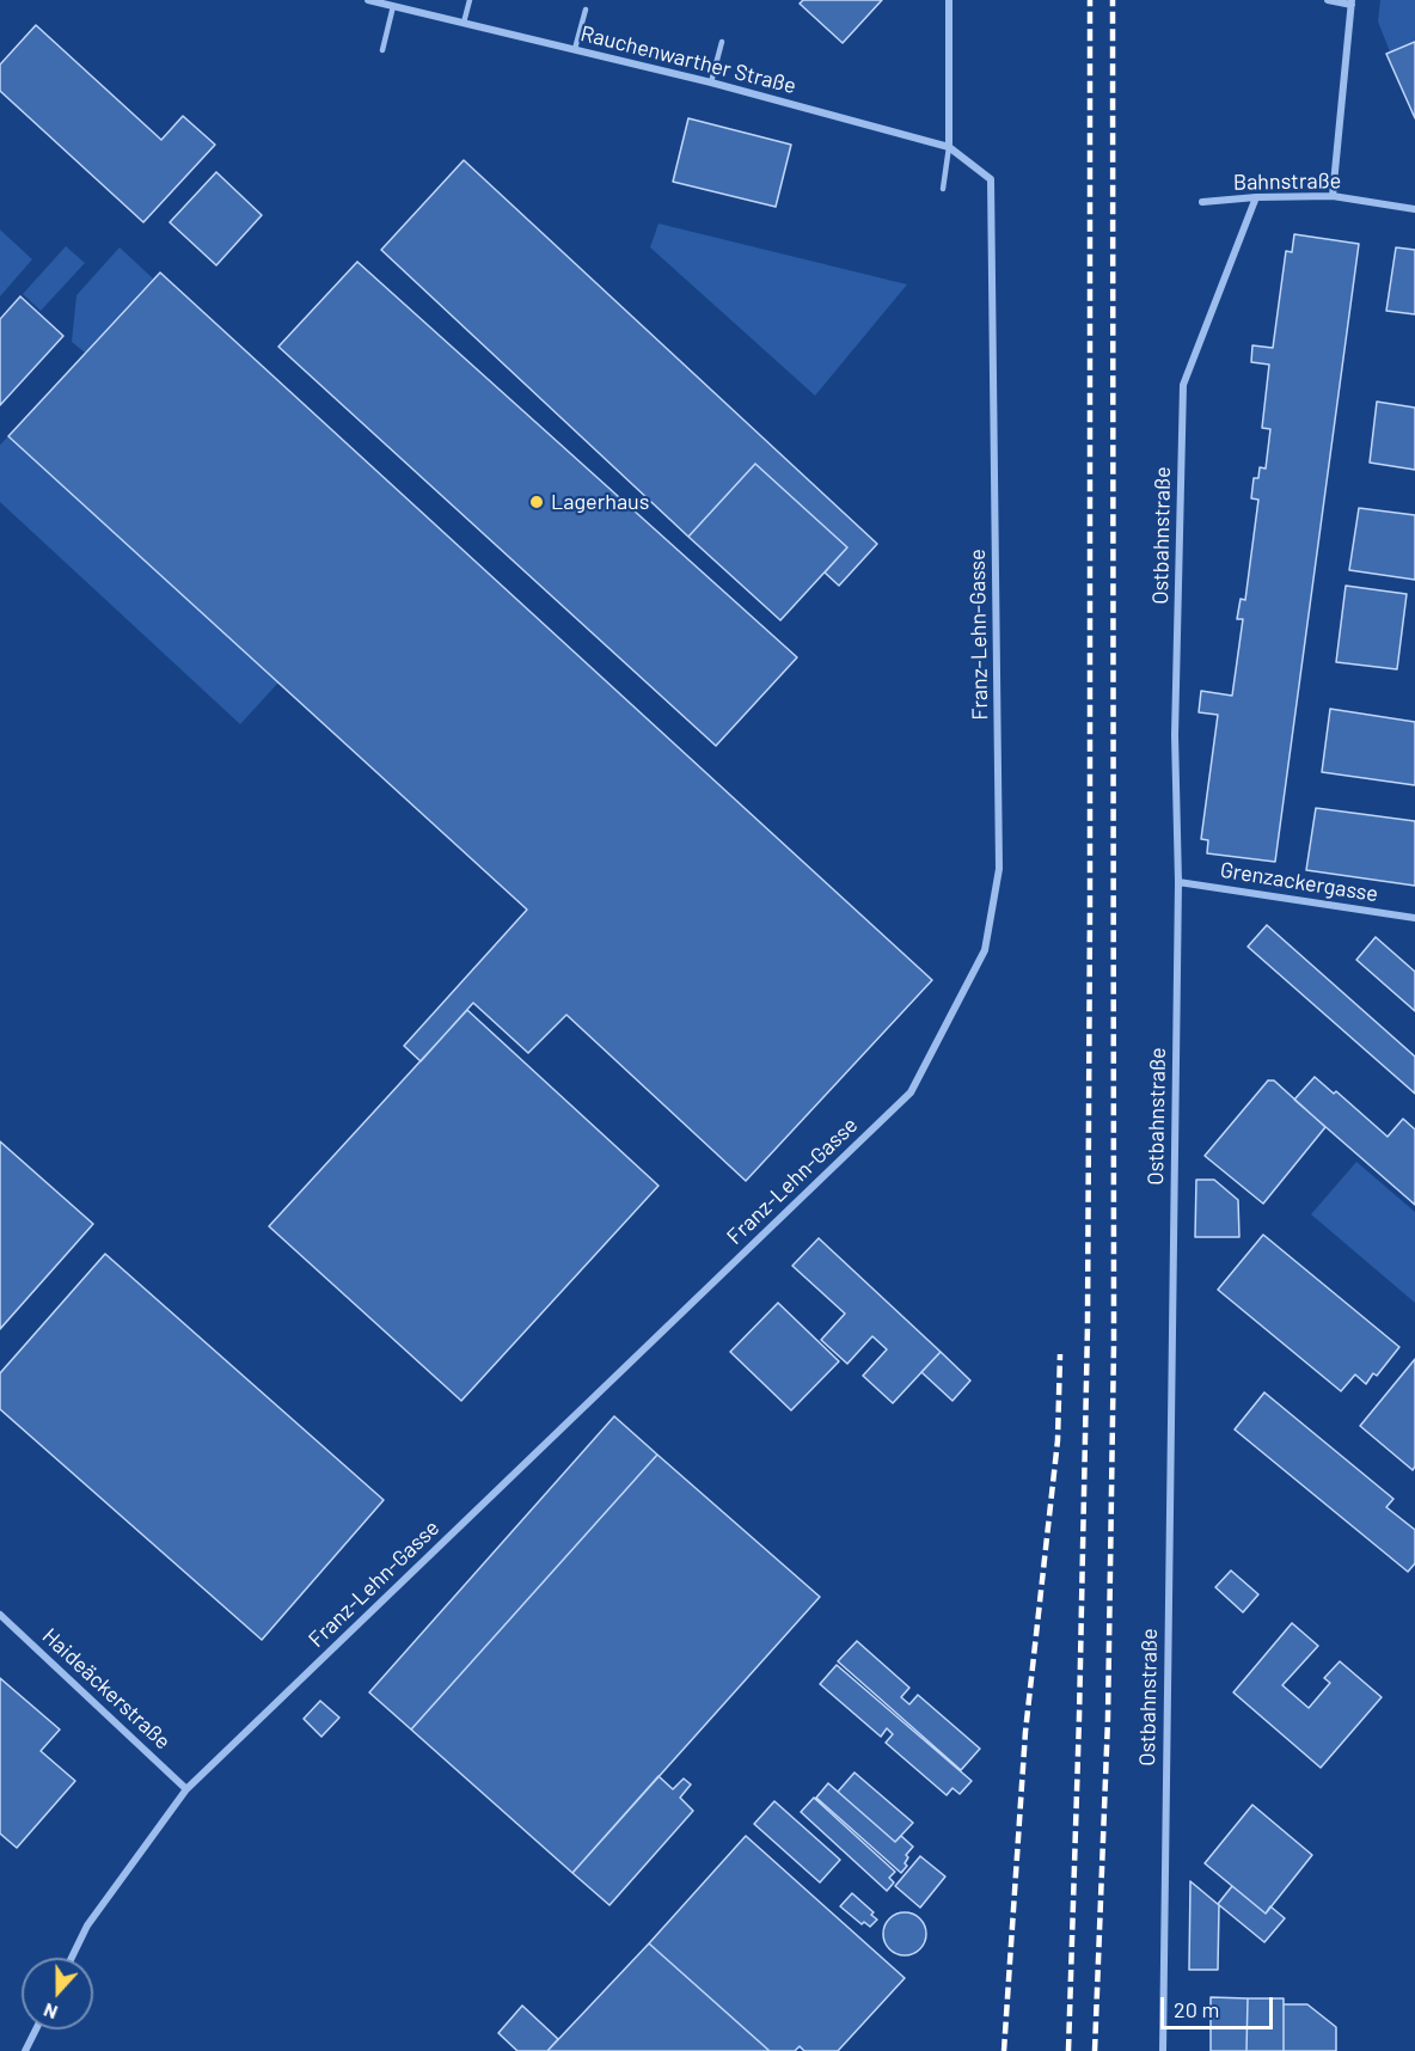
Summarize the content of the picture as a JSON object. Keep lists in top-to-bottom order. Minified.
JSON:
{"streets":{"street":["Rauchenwarther Straße","Bahnstraße","Ostbahnstraße","Franz-Lehn-Gasse","Grenzackergasse","Haideäckerstraße"]},"crossings":[["Rauchenwarther Straße","Franz-Lehn-Gasse"],["Bahnstraße","Ostbahnstraße"],["Ostbahnstraße","Grenzackergasse"],["Franz-Lehn-Gasse","Haideäckerstraße"]],"places":["Lagerhaus"],"scale_bar":"20 m","north":"bottom"}
